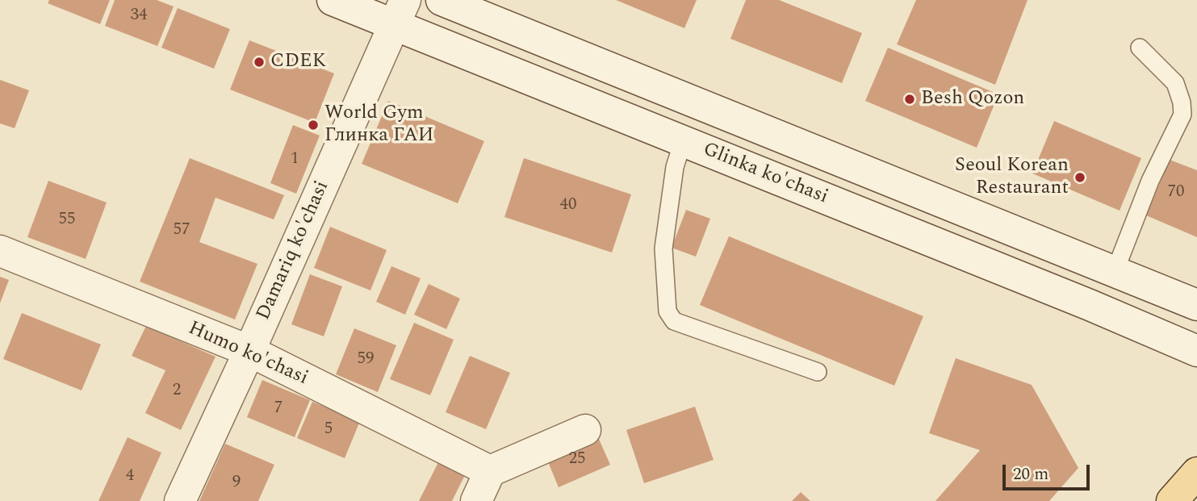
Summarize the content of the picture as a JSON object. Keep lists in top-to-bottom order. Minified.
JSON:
{"streets":{"main road":["Glinka ko'chasi","Damariq ko'chasi","Humo ko'chasi"]},"crossings":[["Glinka ko'chasi","Damariq ko'chasi"],["Damariq ko'chasi","Humo ko'chasi"]],"places":["CDEK","Besh Qozon","World Gym Глинка ГАИ","Seoul Korean Restaurant"],"house_numbers":["34","1","70","40","55","57","59","2","7","5","25","4","9"],"scale_bar":"20 m"}
